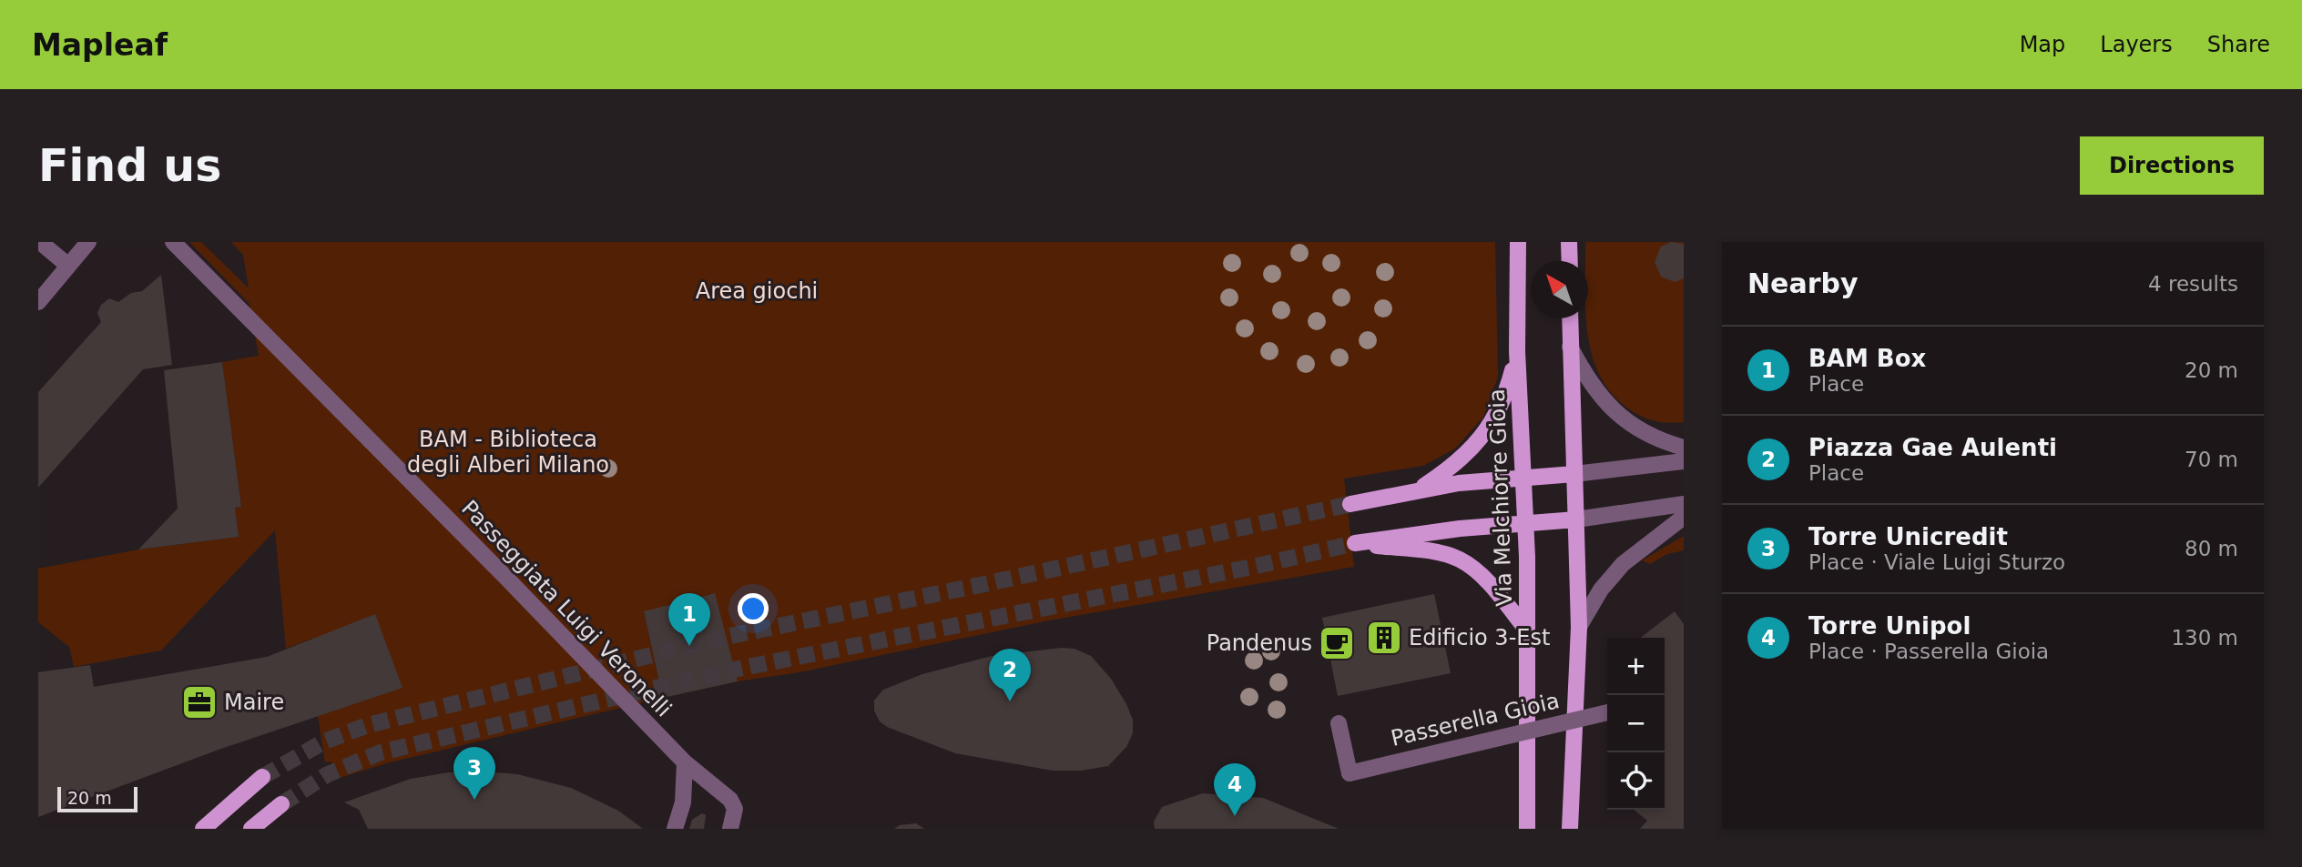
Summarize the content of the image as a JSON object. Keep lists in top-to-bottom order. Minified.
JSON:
{"streets":{"main road":["Via Melchiorre Gioia"],"street":["Passeggiata Luigi Veronelli","Passerella Gioia"]},"parks":["Area giochi","BAM - Biblioteca degli Alberi Milano"],"places":{"building":["Edificio 3-Est"],"cafe":["Pandenus"],"office":["Maire"]},"scale_bar":"20 m","north":"top left","page":{"header":"Mapleaf","nav":["Map","Layers","Share"],"buttons":"Directions","title":"Find us","heading":["Nearby","4 results"],"list":[{"mark":"1","name":"BAM Box","note":"Place","value":"20 m"},{"mark":"2","name":"Piazza Gae Aulenti","note":"Place","value":"70 m"},{"mark":"3","name":"Torre Unicredit","note":"Place · Viale Luigi Sturzo","value":"80 m"},{"mark":"4","name":"Torre Unipol","note":"Place · Passerella Gioia","value":"130 m"}],"pins":["1","2","3","4"],"map_buttons":["+","−"],"scale":"20 m"}}
